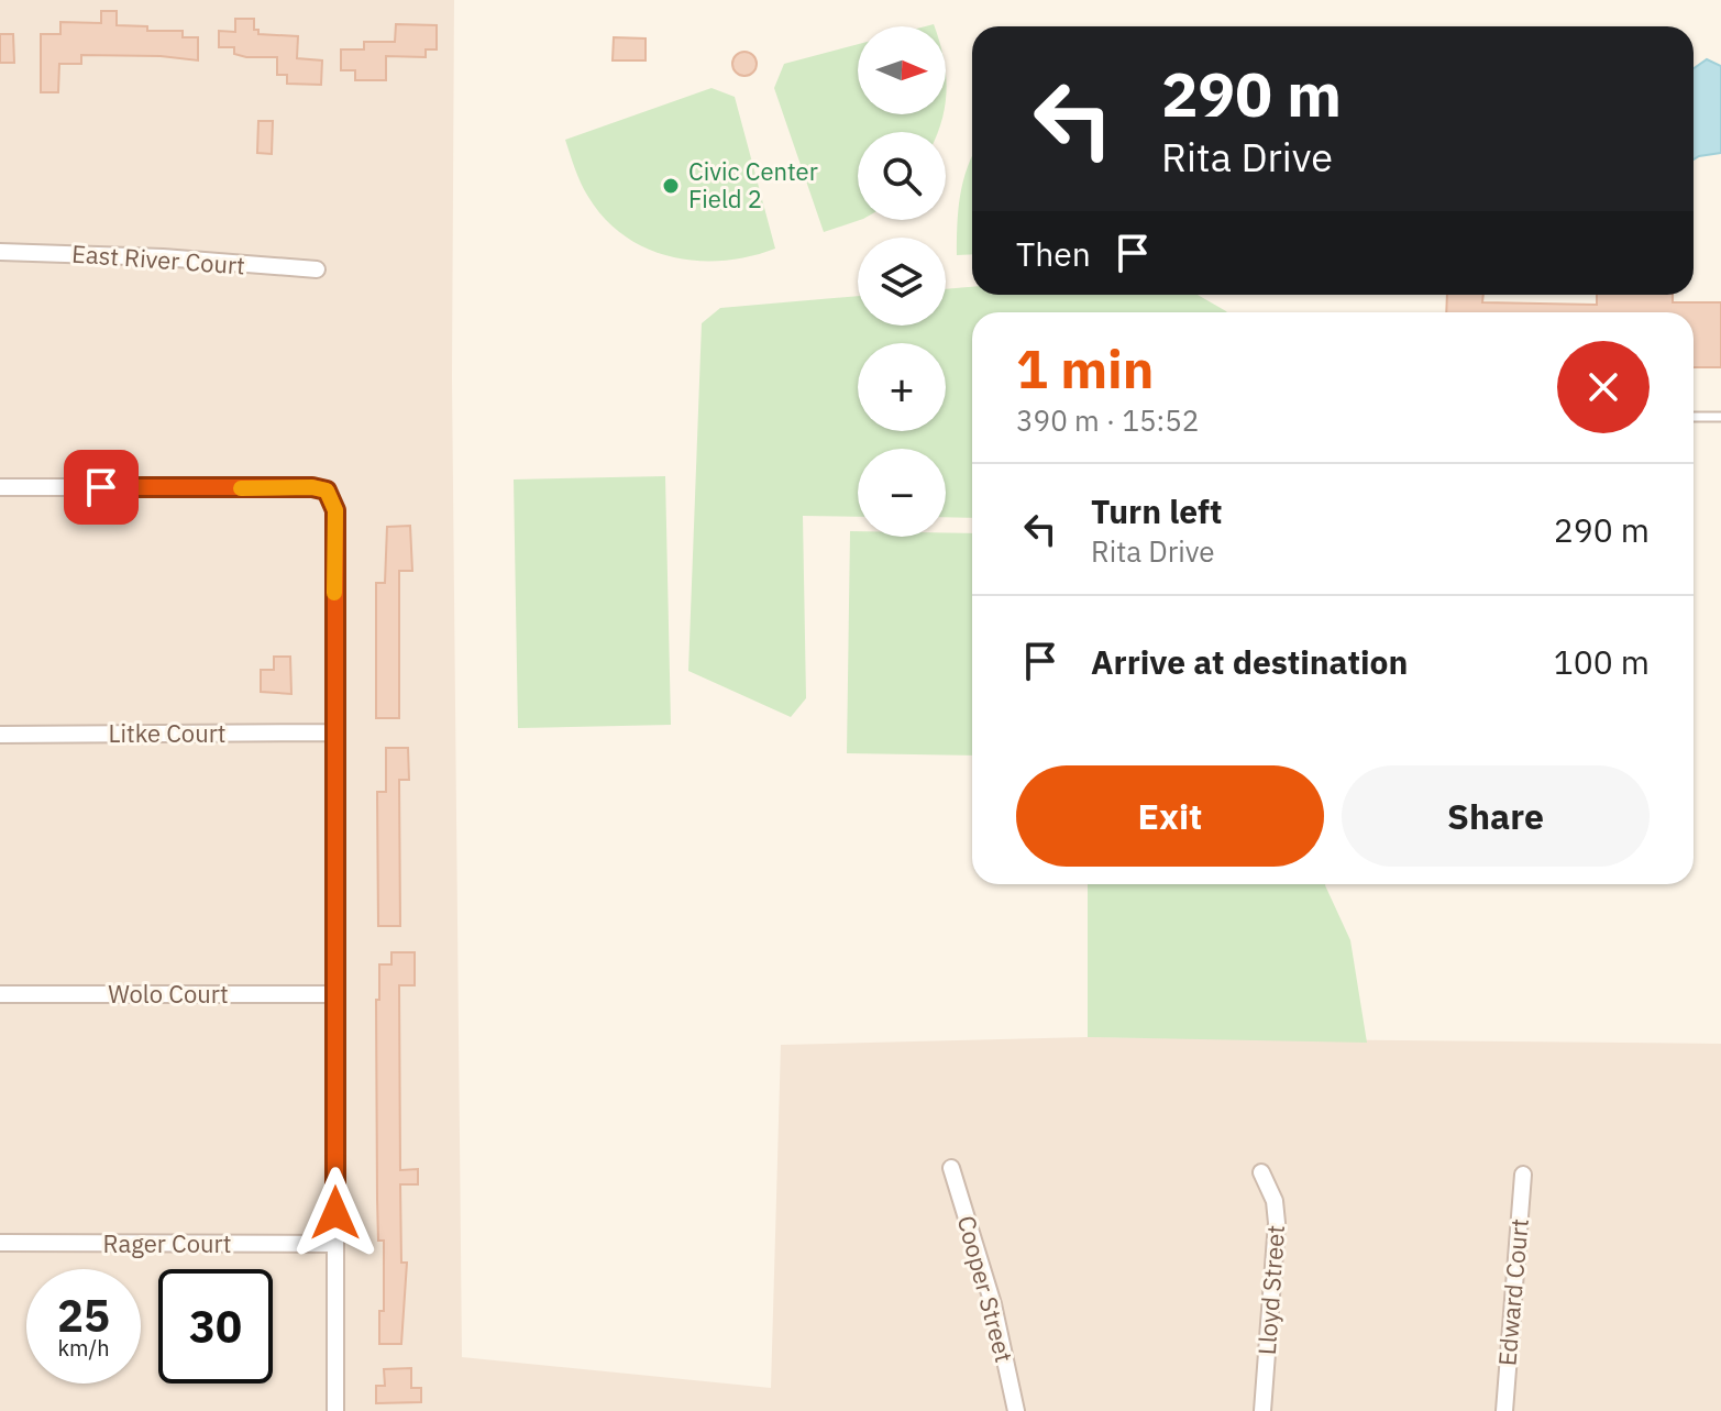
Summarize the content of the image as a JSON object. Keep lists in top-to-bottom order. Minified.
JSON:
{"streets":{"street":["East River Court","Litke Court","Wolo Court","Rager Court","Cooper Street","Lloyd Street","Edward Court"]},"places":["Civic Center Field 2"],"north":"right","page":{"map_buttons":["+","−"],"turn":["290 m","Rita Drive"],"then":"Then","heading":["1 min","390 m · 15:52"],"list":[{"name":"Turn left","note":"Rita Drive","value":"290 m"},{"name":"Arrive at destination","value":"100 m"}],"buttons":["Exit","Share"],"speed":"25 km/h","limit":"30"}}
